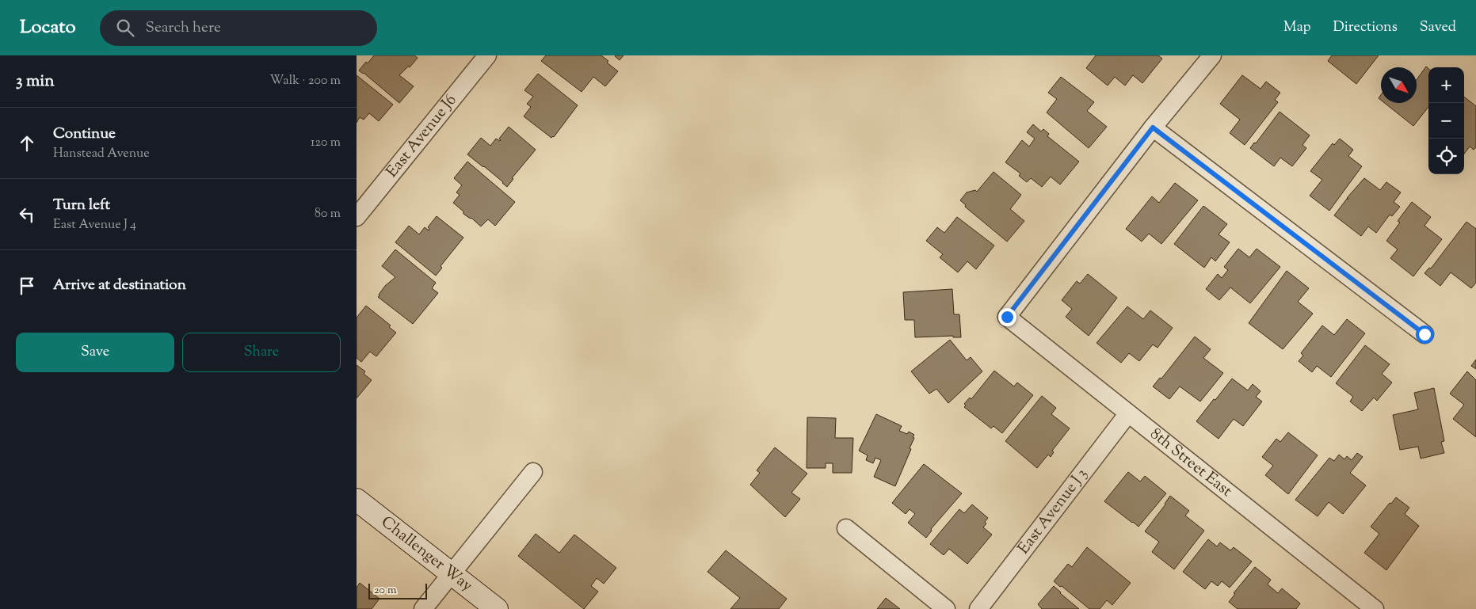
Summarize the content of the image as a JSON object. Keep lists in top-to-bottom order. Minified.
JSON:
{"streets":{"main road":["Challenger Way"],"street":["East Avenue J6","8th Street East","East Avenue J 3"]},"crossings":[["8th Street East","East Avenue J 3"]],"scale_bar":"20 m","north":"bottom right","page":{"header":"Locato","search":"Search here","nav":["Map","Directions","Saved"],"heading":["3 min","Walk · 200 m"],"map_buttons":["+","−"],"list":[["Continue","Hanstead Avenue","120 m"],["Turn left","East Avenue J 4","80 m"],"Arrive at destination"],"buttons":["Save","Share"],"scale":"20 m"}}
